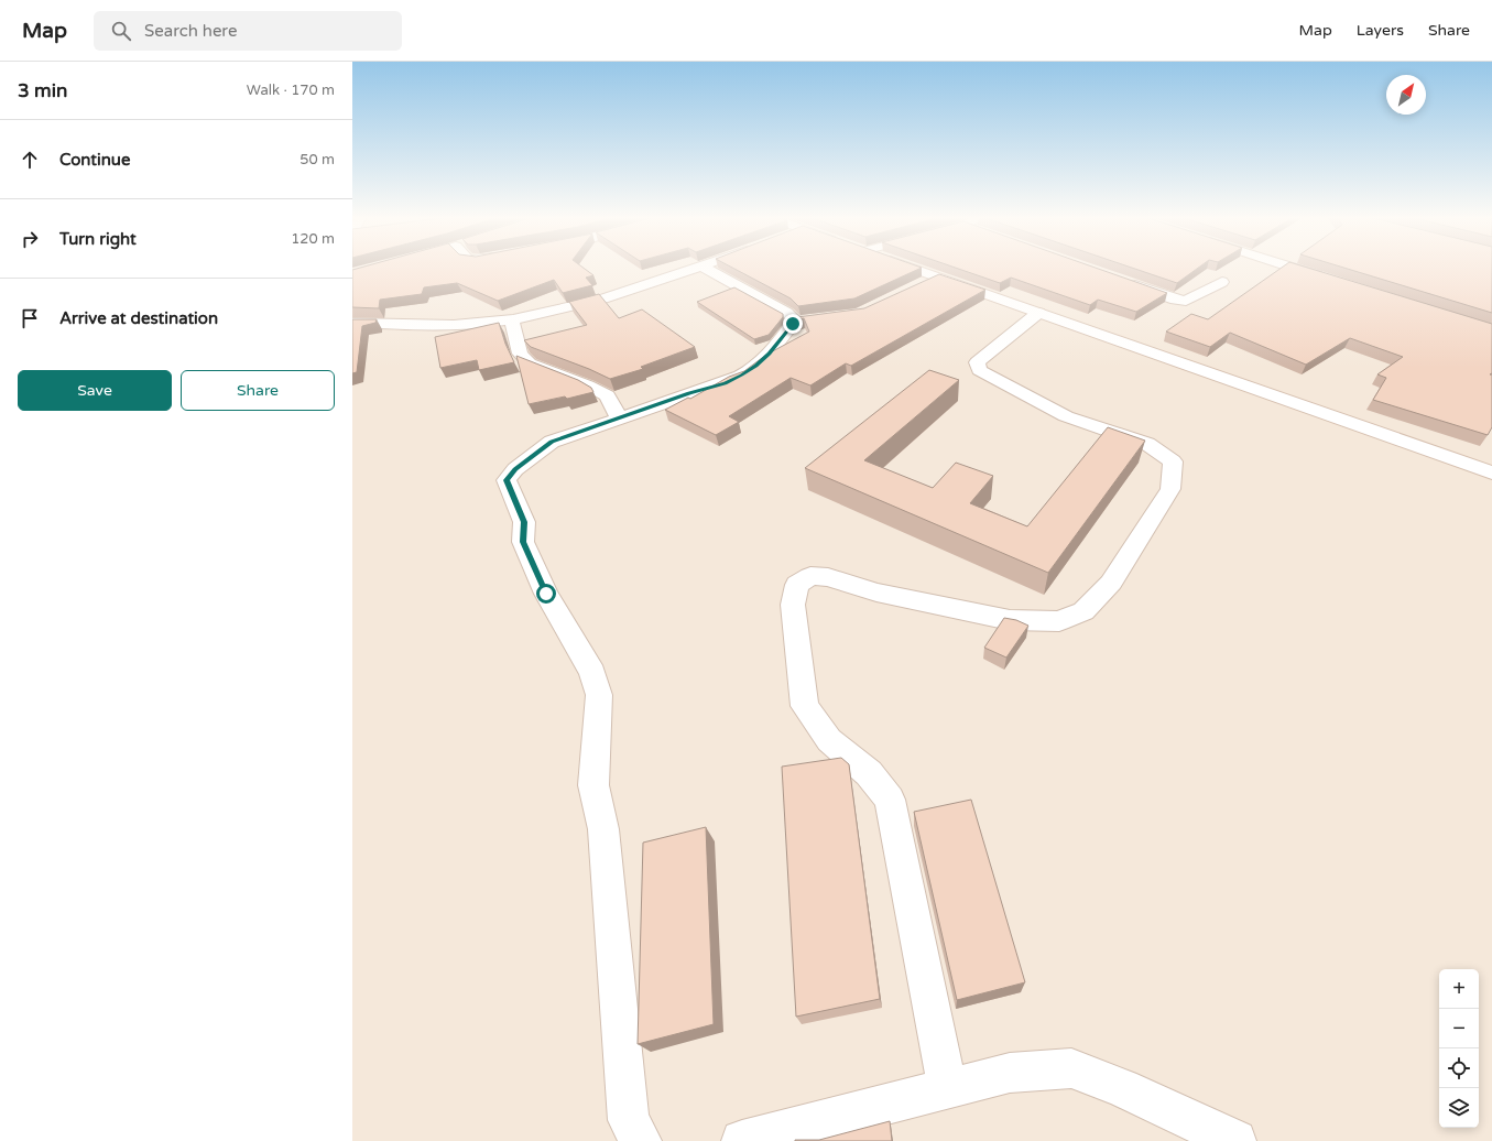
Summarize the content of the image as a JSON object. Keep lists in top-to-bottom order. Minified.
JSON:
{"north":"top right","page":{"header":"Map","search":"Search here","nav":["Map","Layers","Share"],"heading":["3 min","Walk · 170 m"],"list":[["Continue","50 m"],["Turn right","120 m"],"Arrive at destination"],"buttons":["Save","Share"],"map_buttons":["+","−"]}}
